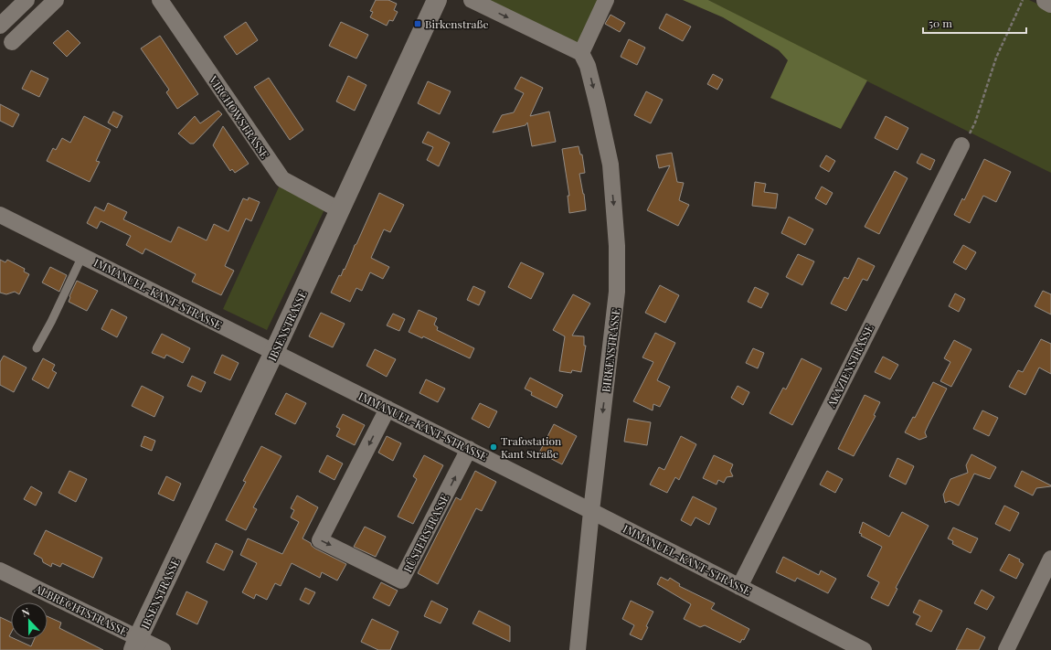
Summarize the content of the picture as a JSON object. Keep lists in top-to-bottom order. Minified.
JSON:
{"streets":{"street":["VIRCHOWSTRASSE","IMMANUEL-KANT-STRASSE","IBSENSTRASSE","BIRKENSTRASSE","AKAZIENSTRASSE","RÜSTERSTRASSE","ALBRECHTSTRASSE"]},"crossings":[["VIRCHOWSTRASSE","IBSENSTRASSE"],["IMMANUEL-KANT-STRASSE","IBSENSTRASSE"],["IMMANUEL-KANT-STRASSE","BIRKENSTRASSE"],["IMMANUEL-KANT-STRASSE","AKAZIENSTRASSE"],["IMMANUEL-KANT-STRASSE","RÜSTERSTRASSE"],["IBSENSTRASSE","ALBRECHTSTRASSE"]],"one_way":["BIRKENSTRASSE"],"places":{"transit":["Birkenstraße"],"other":["Trafostation Kant Straße"]},"scale_bar":"50 m","north":"top"}
